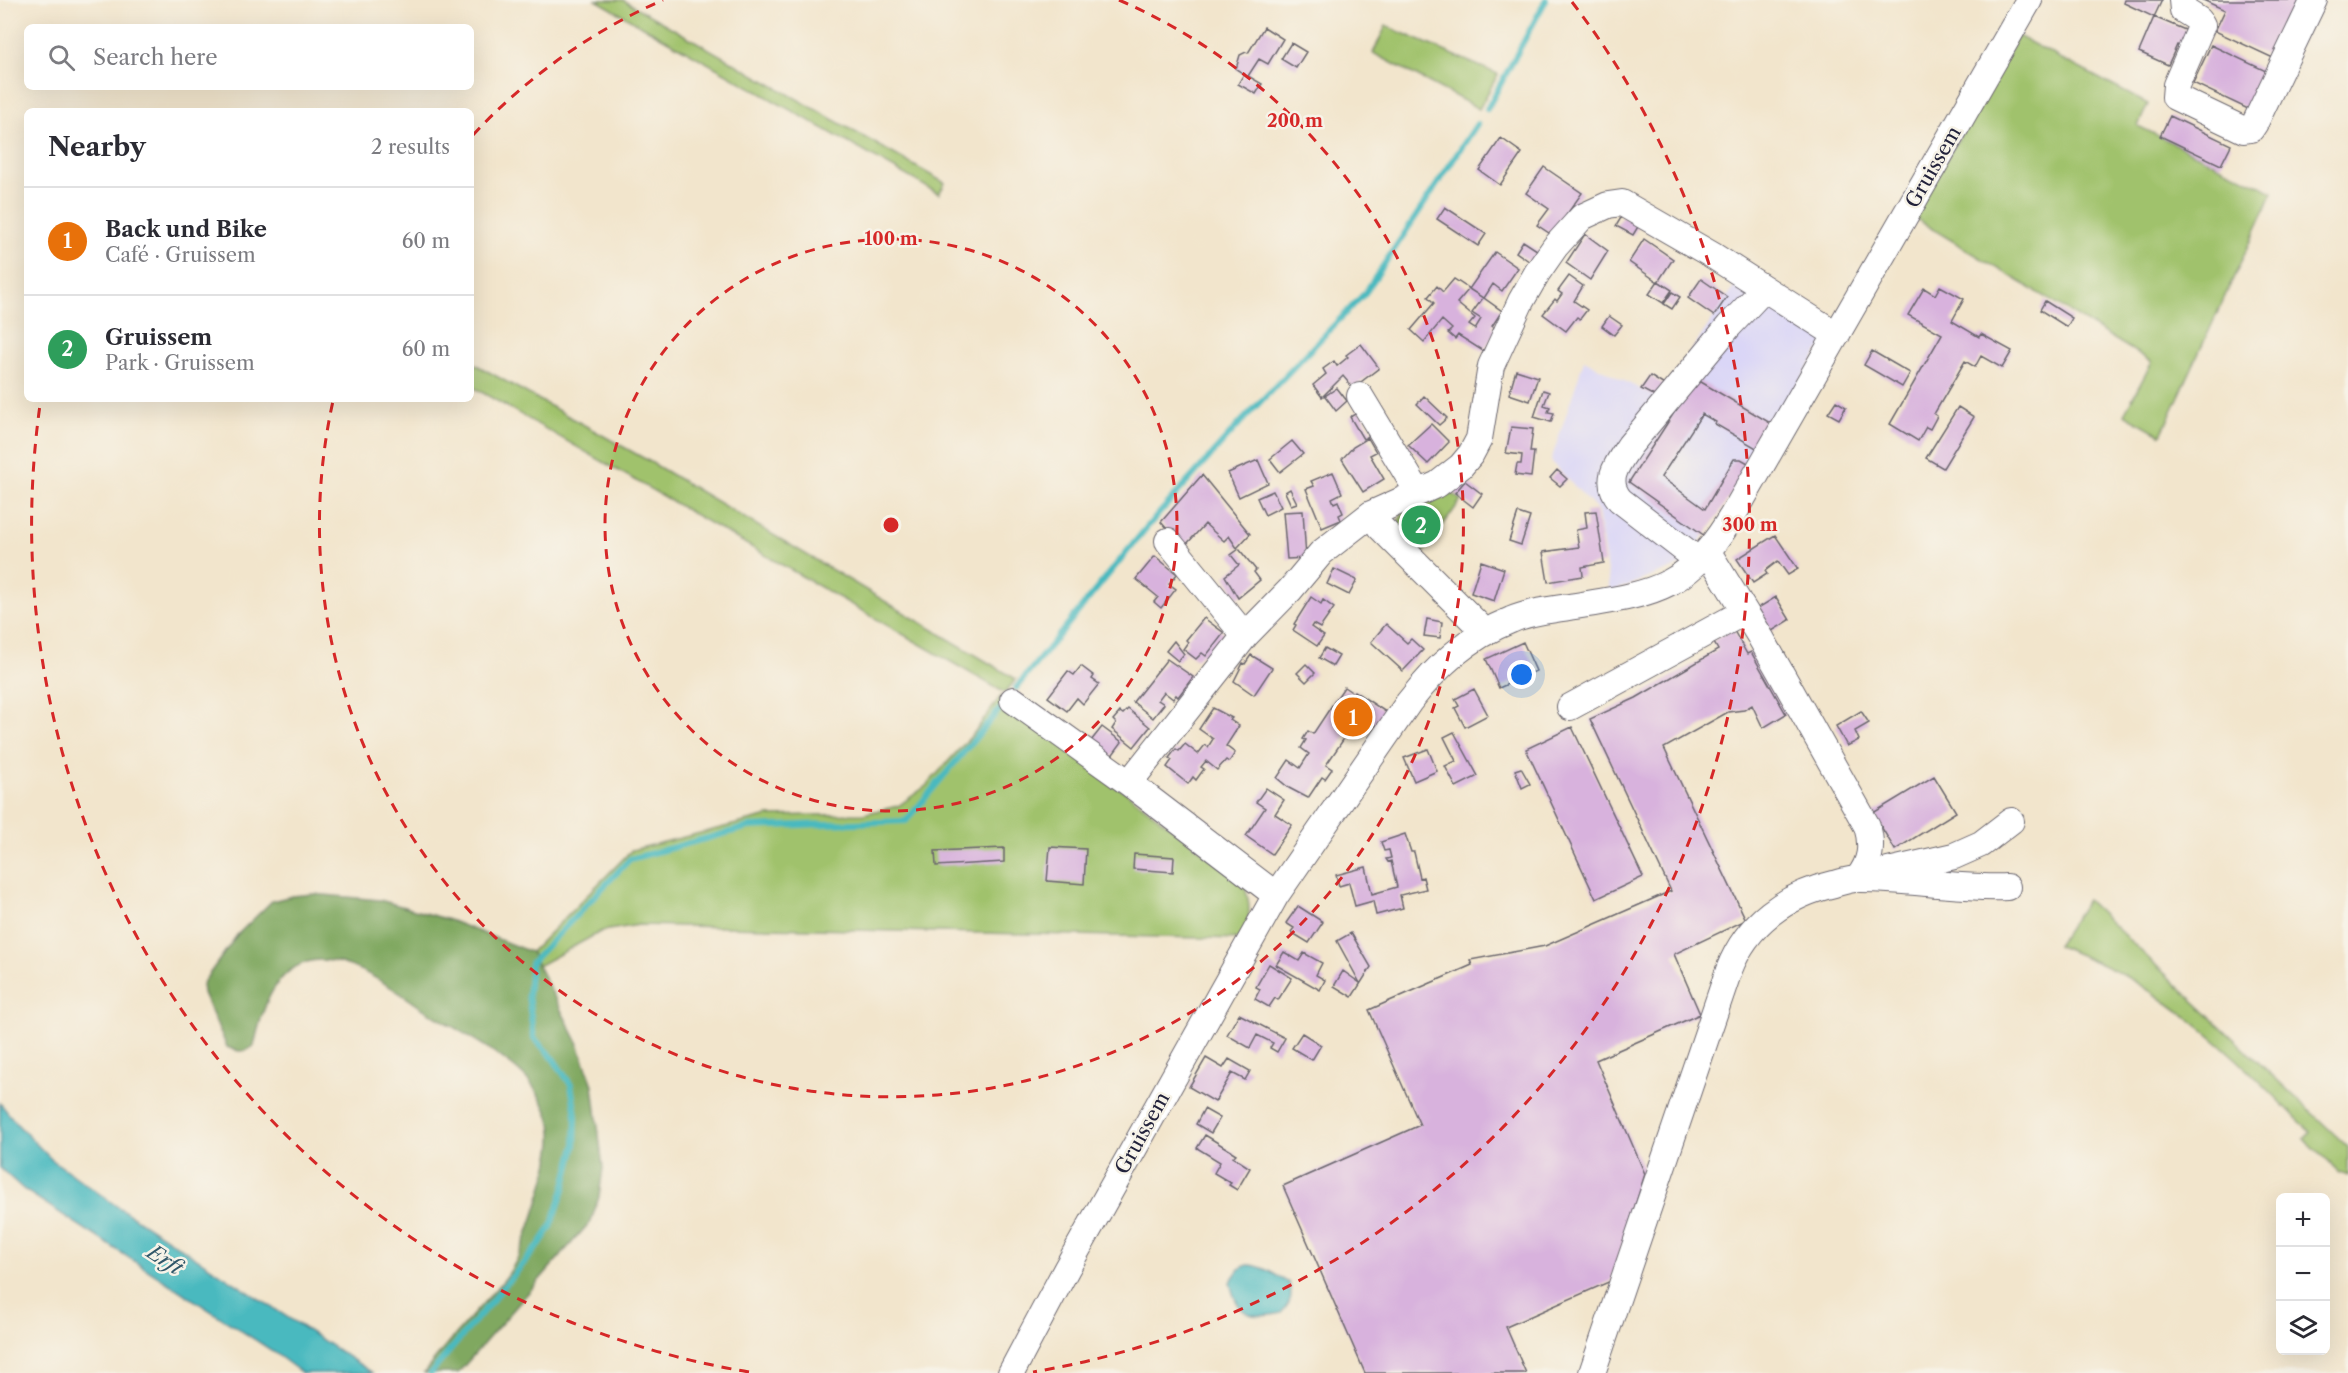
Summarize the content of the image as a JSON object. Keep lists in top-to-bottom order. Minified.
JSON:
{"streets":{"street":["Gruissem"]},"water":["Erft"],"page":{"search":"Search here","heading":["Nearby","2 results"],"list":[{"mark":"1","name":"Back und Bike","note":"Café · Gruissem","value":"60 m"},{"mark":"2","name":"Gruissem","note":"Park · Gruissem","value":"60 m"}],"pins":["2","1"],"map_buttons":["+","−"]},"rings":["200 m","100 m","300 m"]}
